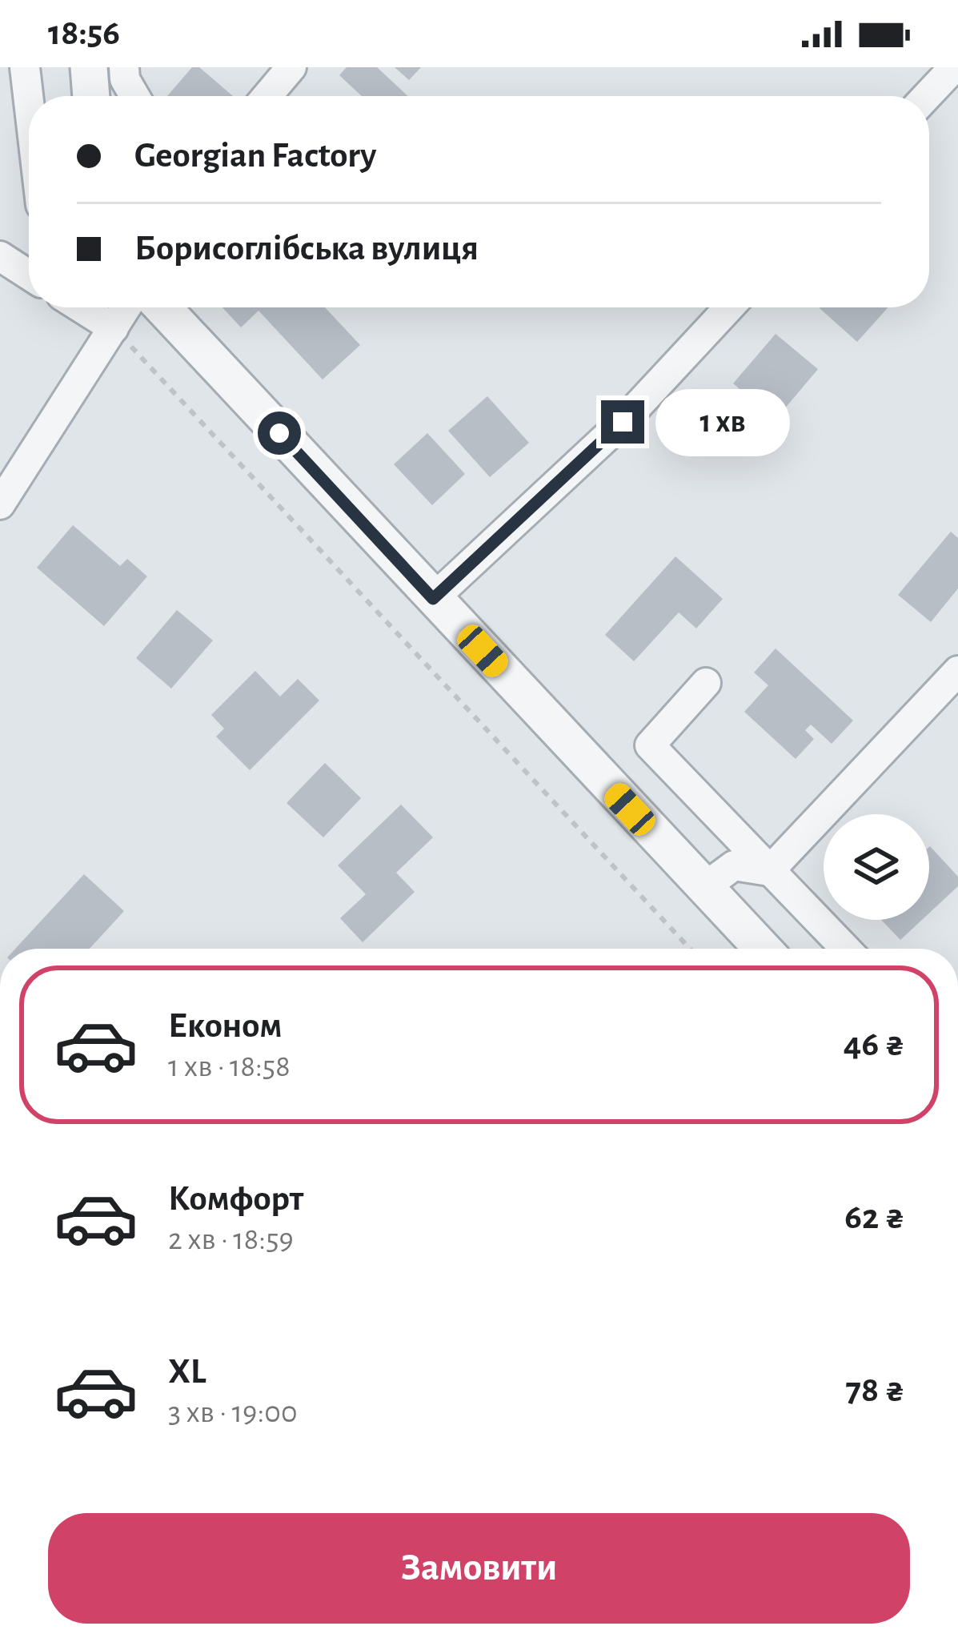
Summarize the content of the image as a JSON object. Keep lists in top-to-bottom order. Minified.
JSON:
{"page":{"status":"18:56","banner":["Georgian Factory","Борисоглібська вулиця"],"bubble":"1 хв","list":[{"name":"Економ","note":"1 хв · 18:58","value":"46 ₴"},{"name":"Комфорт","note":"2 хв · 18:59","value":"62 ₴"},{"name":"XL","note":"3 хв · 19:00","value":"78 ₴"}],"buttons":"Замовити"}}
